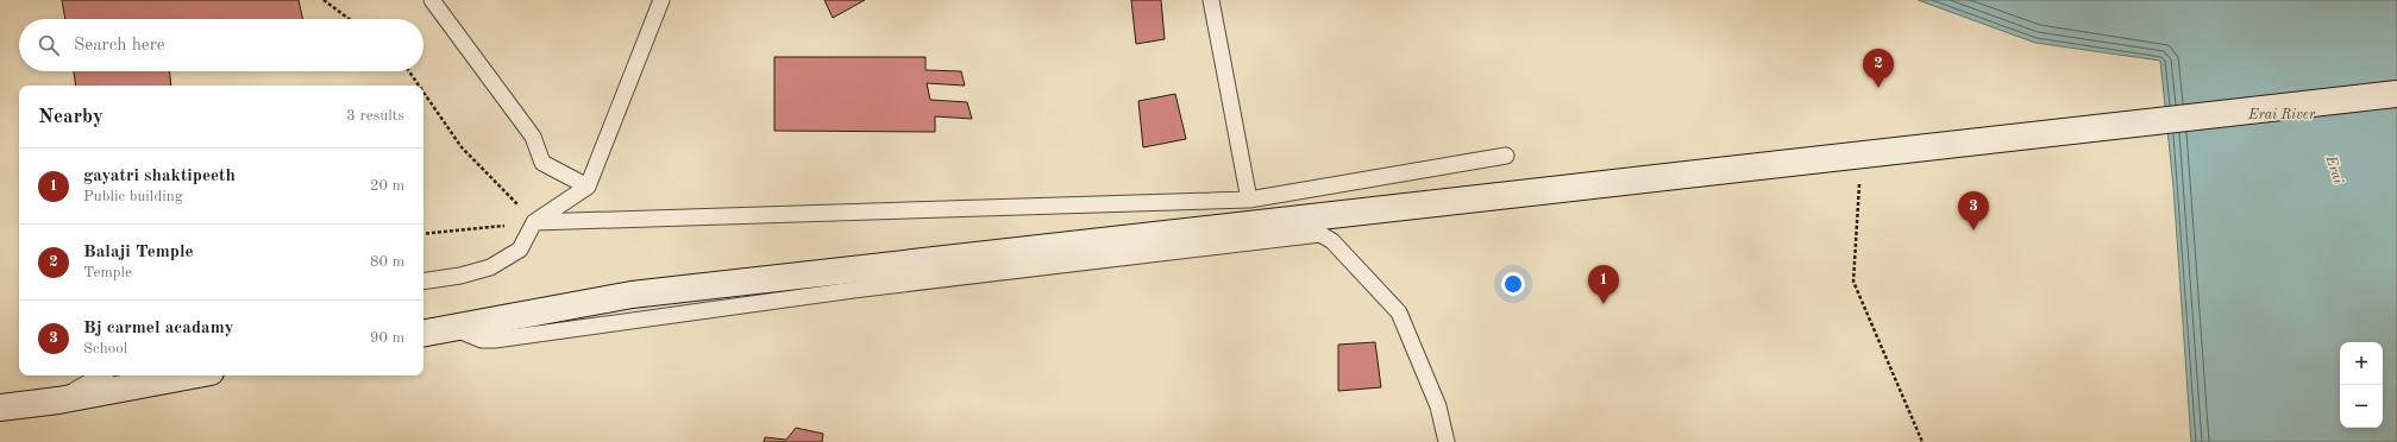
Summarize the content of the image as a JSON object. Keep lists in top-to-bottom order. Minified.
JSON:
{"water":["Erai River","Erai"],"page":{"search":"Search here","pins":["2","3","1"],"heading":["Nearby","3 results"],"list":[{"mark":"1","name":"gayatri shaktipeeth","note":"Public building","value":"20 m"},{"mark":"2","name":"Balaji Temple","note":"Temple","value":"80 m"},{"mark":"3","name":"Bj carmel acadamy","note":"School","value":"90 m"}],"map_buttons":["+","−"]}}
